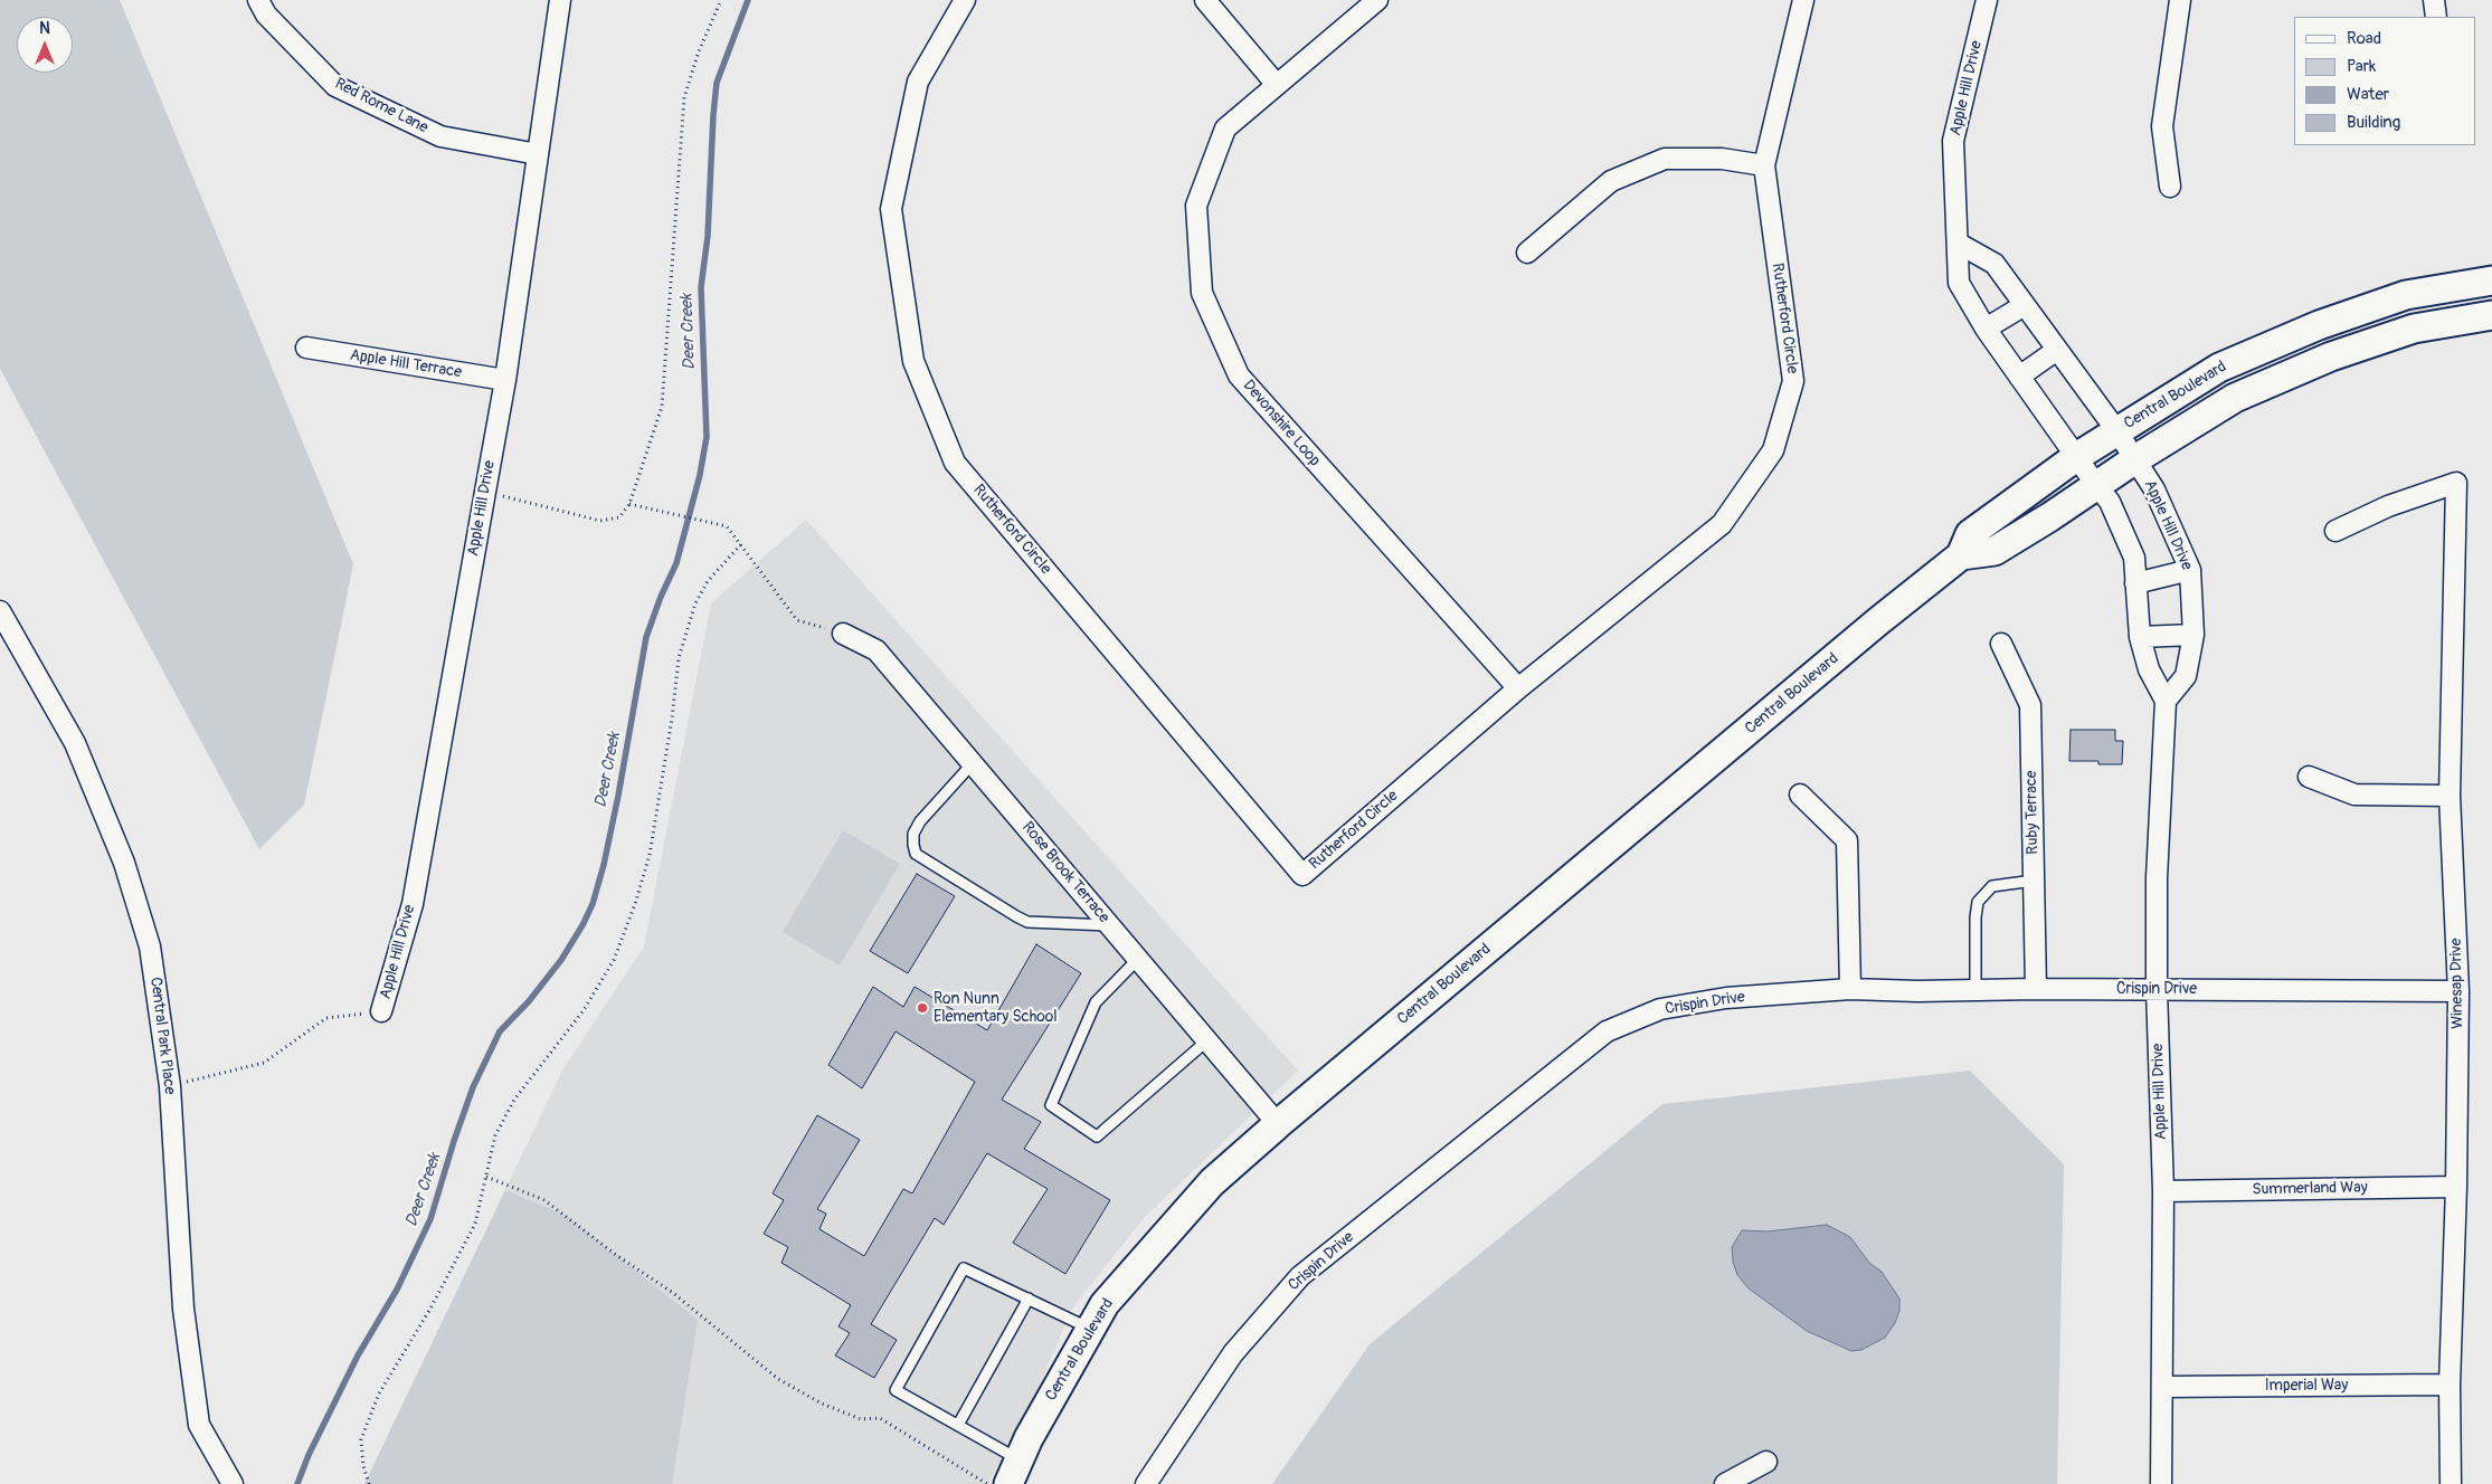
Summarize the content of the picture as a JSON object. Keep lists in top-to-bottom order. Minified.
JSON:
{"streets":{"street":["Apple Hill Drive","Red Rome Lane","Rutherford Circle","Apple Hill Terrace","Central Boulevard","Devonshire Loop","Ruby Terrace","Rose Brook Terrace","Winesap Drive","Crispin Drive","Central Park Place","Summerland Way","Imperial Way"]},"crossings":[["Apple Hill Drive","Red Rome Lane"],["Apple Hill Drive","Apple Hill Terrace"],["Apple Hill Drive","Central Boulevard"],["Apple Hill Drive","Crispin Drive"],["Apple Hill Drive","Summerland Way"],["Apple Hill Drive","Imperial Way"],["Rutherford Circle","Devonshire Loop"],["Central Boulevard","Rose Brook Terrace"],["Ruby Terrace","Crispin Drive"],["Winesap Drive","Crispin Drive"],["Winesap Drive","Summerland Way"],["Winesap Drive","Imperial Way"]],"water":["Deer Creek"],"places":["Ron Nunn Elementary School"],"legend":["Road","Park","Water","Building"],"north":"top"}
